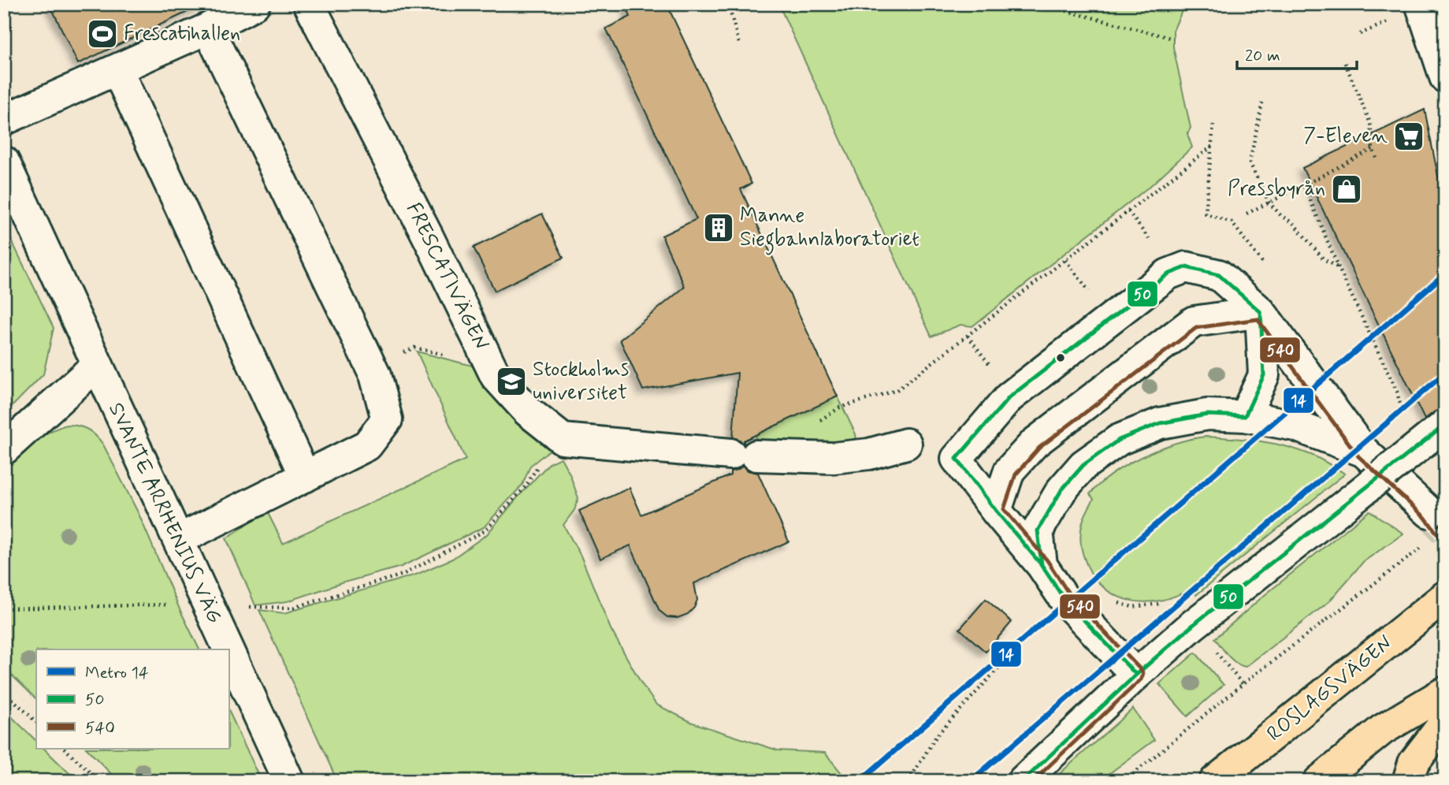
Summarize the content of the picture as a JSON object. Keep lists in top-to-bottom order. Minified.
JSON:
{"streets":{"main road":["ROSLAGSVÄGEN"],"street":["FRESCATIVÄGEN","SVANTE ARRHENIUS VÄG"]},"places":{"sports":["Frescatihallen"],"supermarket":["7-Eleven"],"shop":["Pressbyrån"],"building":["Manne Siegbahnlaboratoriet"],"school or university":["Stockholms universitet"]},"lines":["transit line 50","metro line 14","transit line 540"],"legend":["Metro 14","50","540"],"scale_bar":"20 m"}
